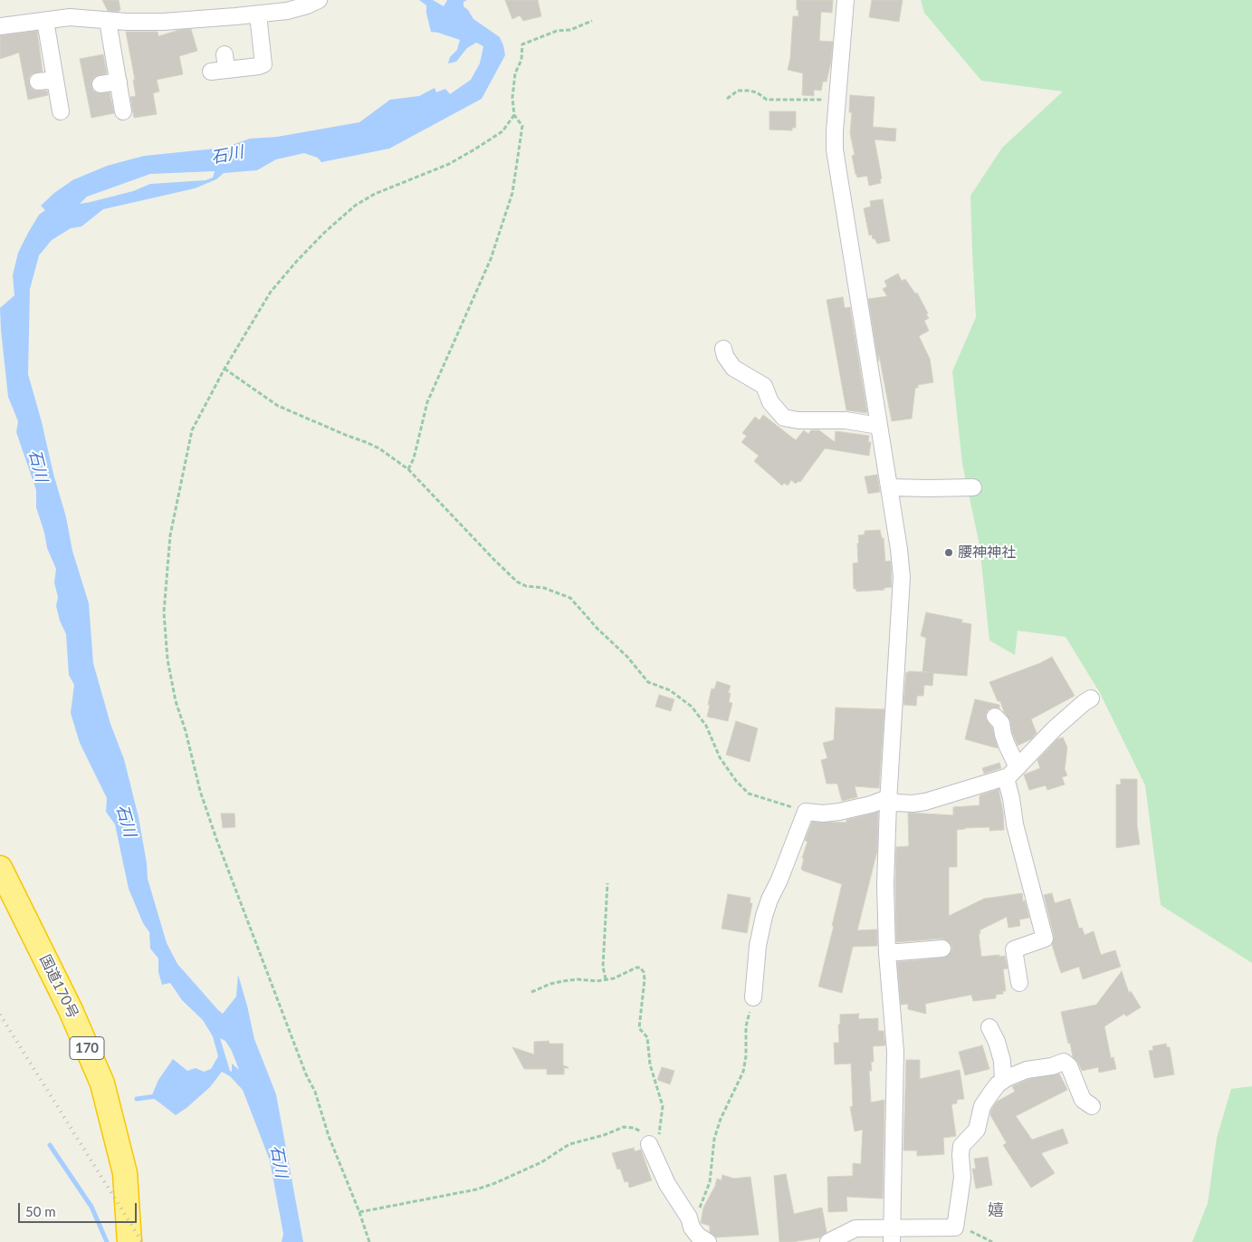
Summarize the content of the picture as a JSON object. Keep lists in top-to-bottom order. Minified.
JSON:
{"streets":{"highway":["国道170号","170"]},"districts":["嬉"],"water":["石川"],"places":["腰神神社"],"scale_bar":"50 m"}
